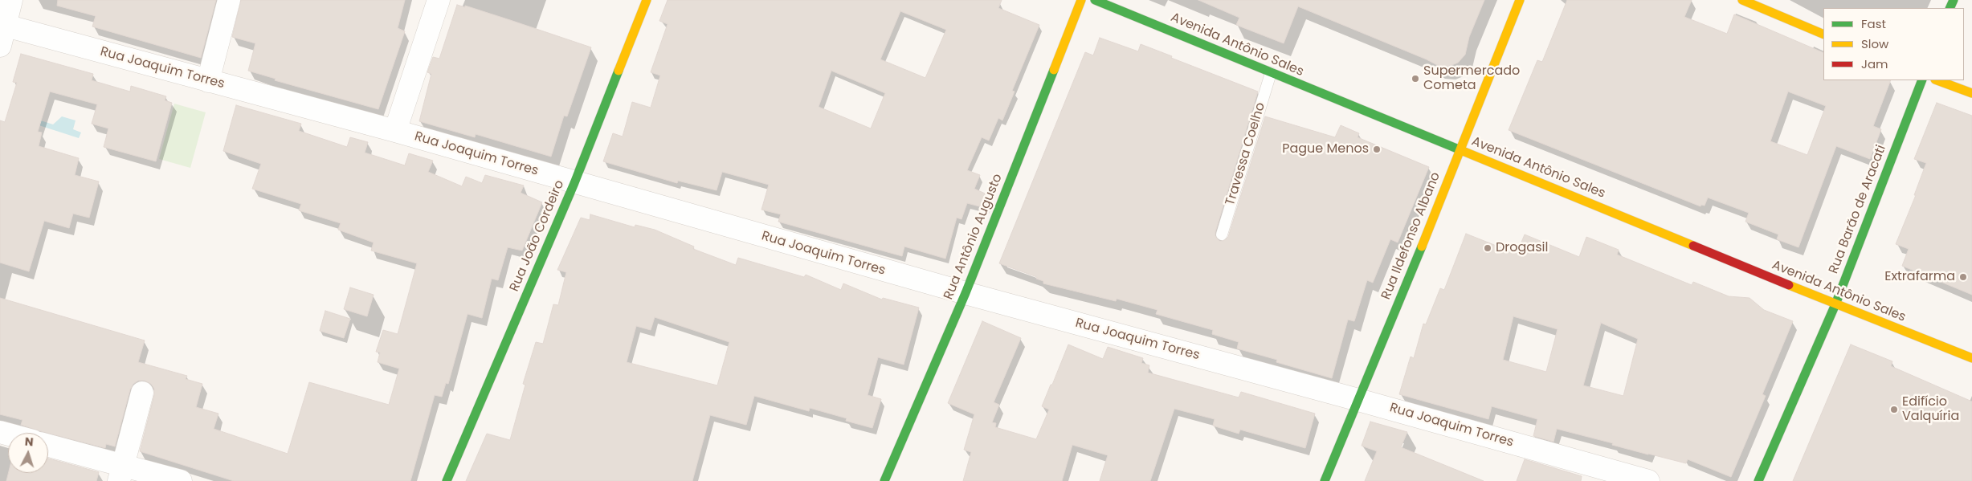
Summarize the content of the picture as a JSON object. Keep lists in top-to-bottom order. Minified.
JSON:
{"streets":{"street":["Avenida Antônio Sales","Rua Joaquim Torres","Rua Barão de Aracati","Rua João Cordeiro","Rua Ildefonso Albano","Rua Antônio Augusto"],"lane":["Travessa Coelho"]},"crossings":[["Avenida Antônio Sales","Travessa Coelho"],["Avenida Antônio Sales","Rua Barão de Aracati"],["Avenida Antônio Sales","Rua Ildefonso Albano"],["Rua Joaquim Torres","Rua João Cordeiro"],["Rua Joaquim Torres","Rua Ildefonso Albano"],["Rua Joaquim Torres","Rua Antônio Augusto"]],"places":["Supermercado Cometa","Pague Menos","Drogasil","Extrafarma","Edifício Valquíria"],"legend":["Fast","Slow","Jam"],"north":"top"}
